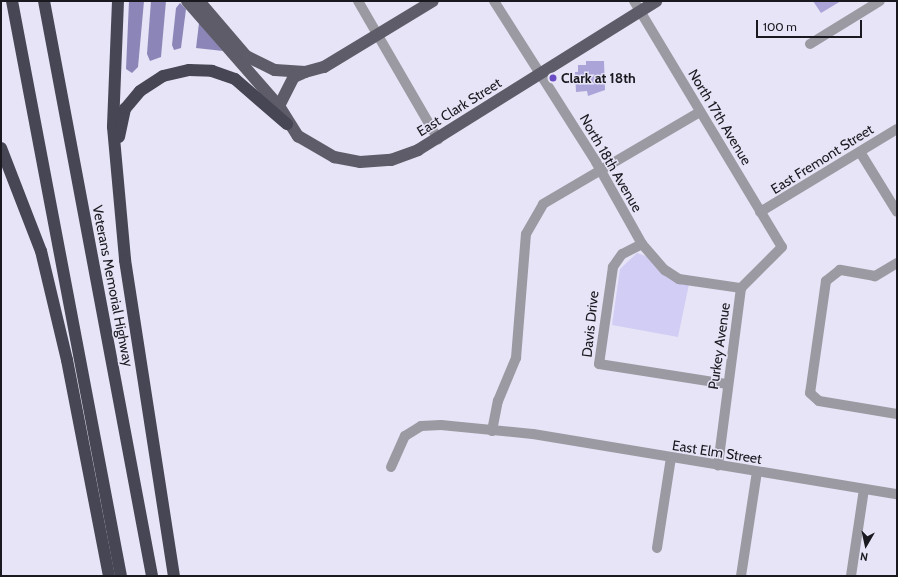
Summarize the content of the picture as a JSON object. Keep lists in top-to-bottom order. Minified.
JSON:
{"streets":{"highway":["Veterans Memorial Highway"],"main road":["East Clark Street"],"street":["North 17th Avenue","East Fremont Street","North 18th Avenue","Davis Drive","Purkey Avenue","East Elm Street"]},"crossings":[["East Clark Street","North 17th Avenue"],["East Clark Street","North 18th Avenue"],["North 17th Avenue","East Fremont Street"],["North 17th Avenue","Purkey Avenue"],["North 18th Avenue","Davis Drive"],["North 18th Avenue","Purkey Avenue"],["Davis Drive","Purkey Avenue"],["Purkey Avenue","East Elm Street"]],"places":["Clark at 18th"],"scale_bar":"100 m","north":"bottom"}
